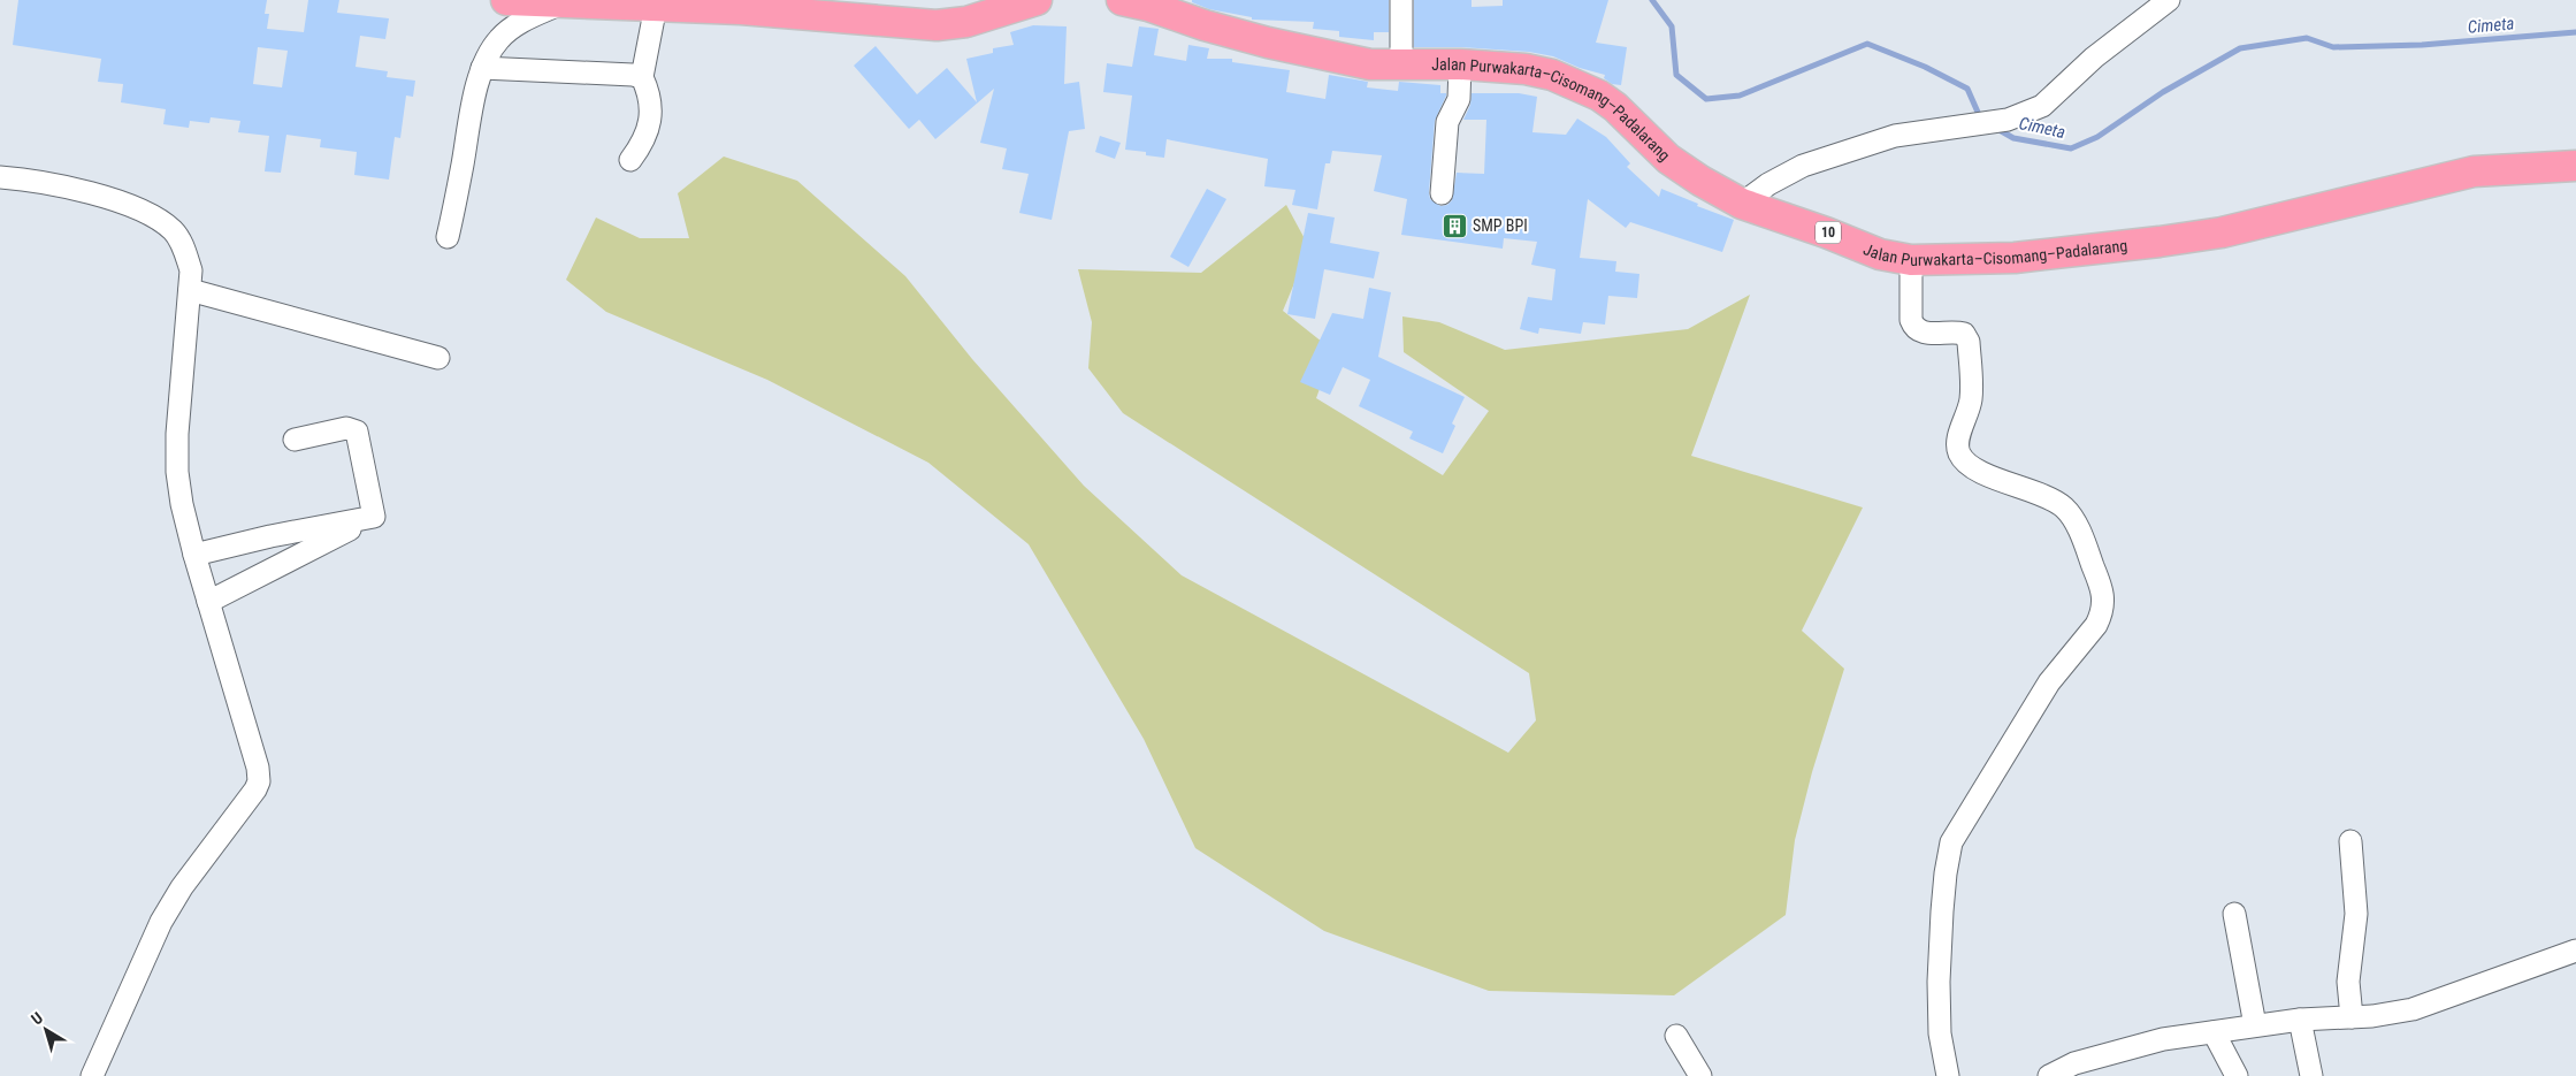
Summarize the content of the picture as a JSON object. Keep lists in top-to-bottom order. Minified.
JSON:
{"streets":{"highway":["Jalan Purwakarta–Cisomang–Padalarang","10"]},"water":["Cimeta"],"places":{"building":["SMP BPI"]},"north":"top left"}
